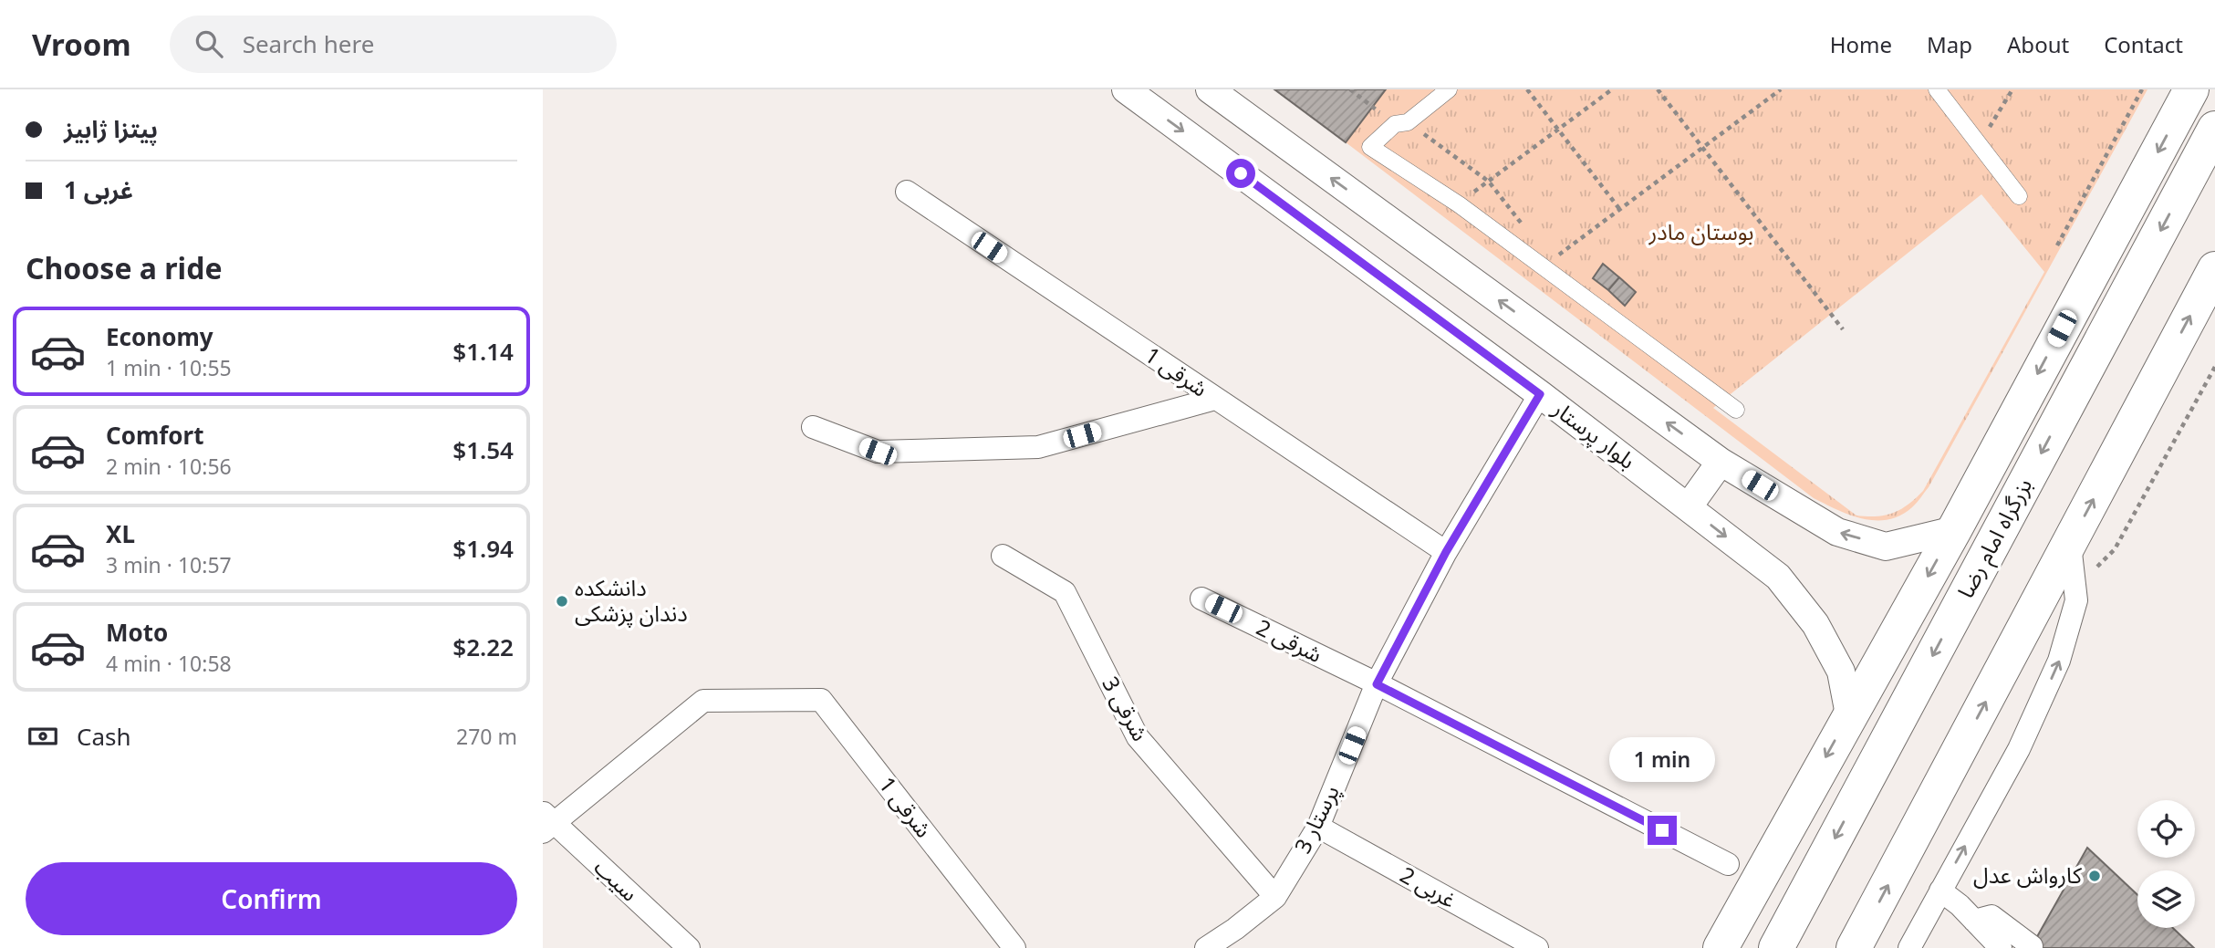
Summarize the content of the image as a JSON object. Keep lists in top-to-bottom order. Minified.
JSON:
{"streets":{"main road":["بزرگراه امام رضا"],"street":["شرقی 1","بلوار پرستار","شرقی 2","شرقی 3","پرستار 3","سیب","غربی 2"]},"crossings":[["شرقی 1","پرستار 3"],["شرقی 1","سیب"],["بلوار پرستار","پرستار 3"],["شرقی 2","پرستار 3"],["شرقی 3","پرستار 3"],["پرستار 3","غربی 2"]],"parks":["بوستان مادر"],"places":["دانشکده دندان پزشکی","کارواش عدل"],"page":{"header":"Vroom","search":"Search here","nav":["Home","Map","About","Contact"],"banner":["پیتزا ژابیز","غربی 1"],"heading":"Choose a ride","list":[{"name":"Economy","note":"1 min · 10:55","value":"$1.14"},{"name":"Comfort","note":"2 min · 10:56","value":"$1.54"},{"name":"XL","note":"3 min · 10:57","value":"$1.94"},{"name":"Moto","note":"4 min · 10:58","value":"$2.22"}],"pay":["Cash","270 m"],"bubble":"1 min","buttons":"Confirm"}}
